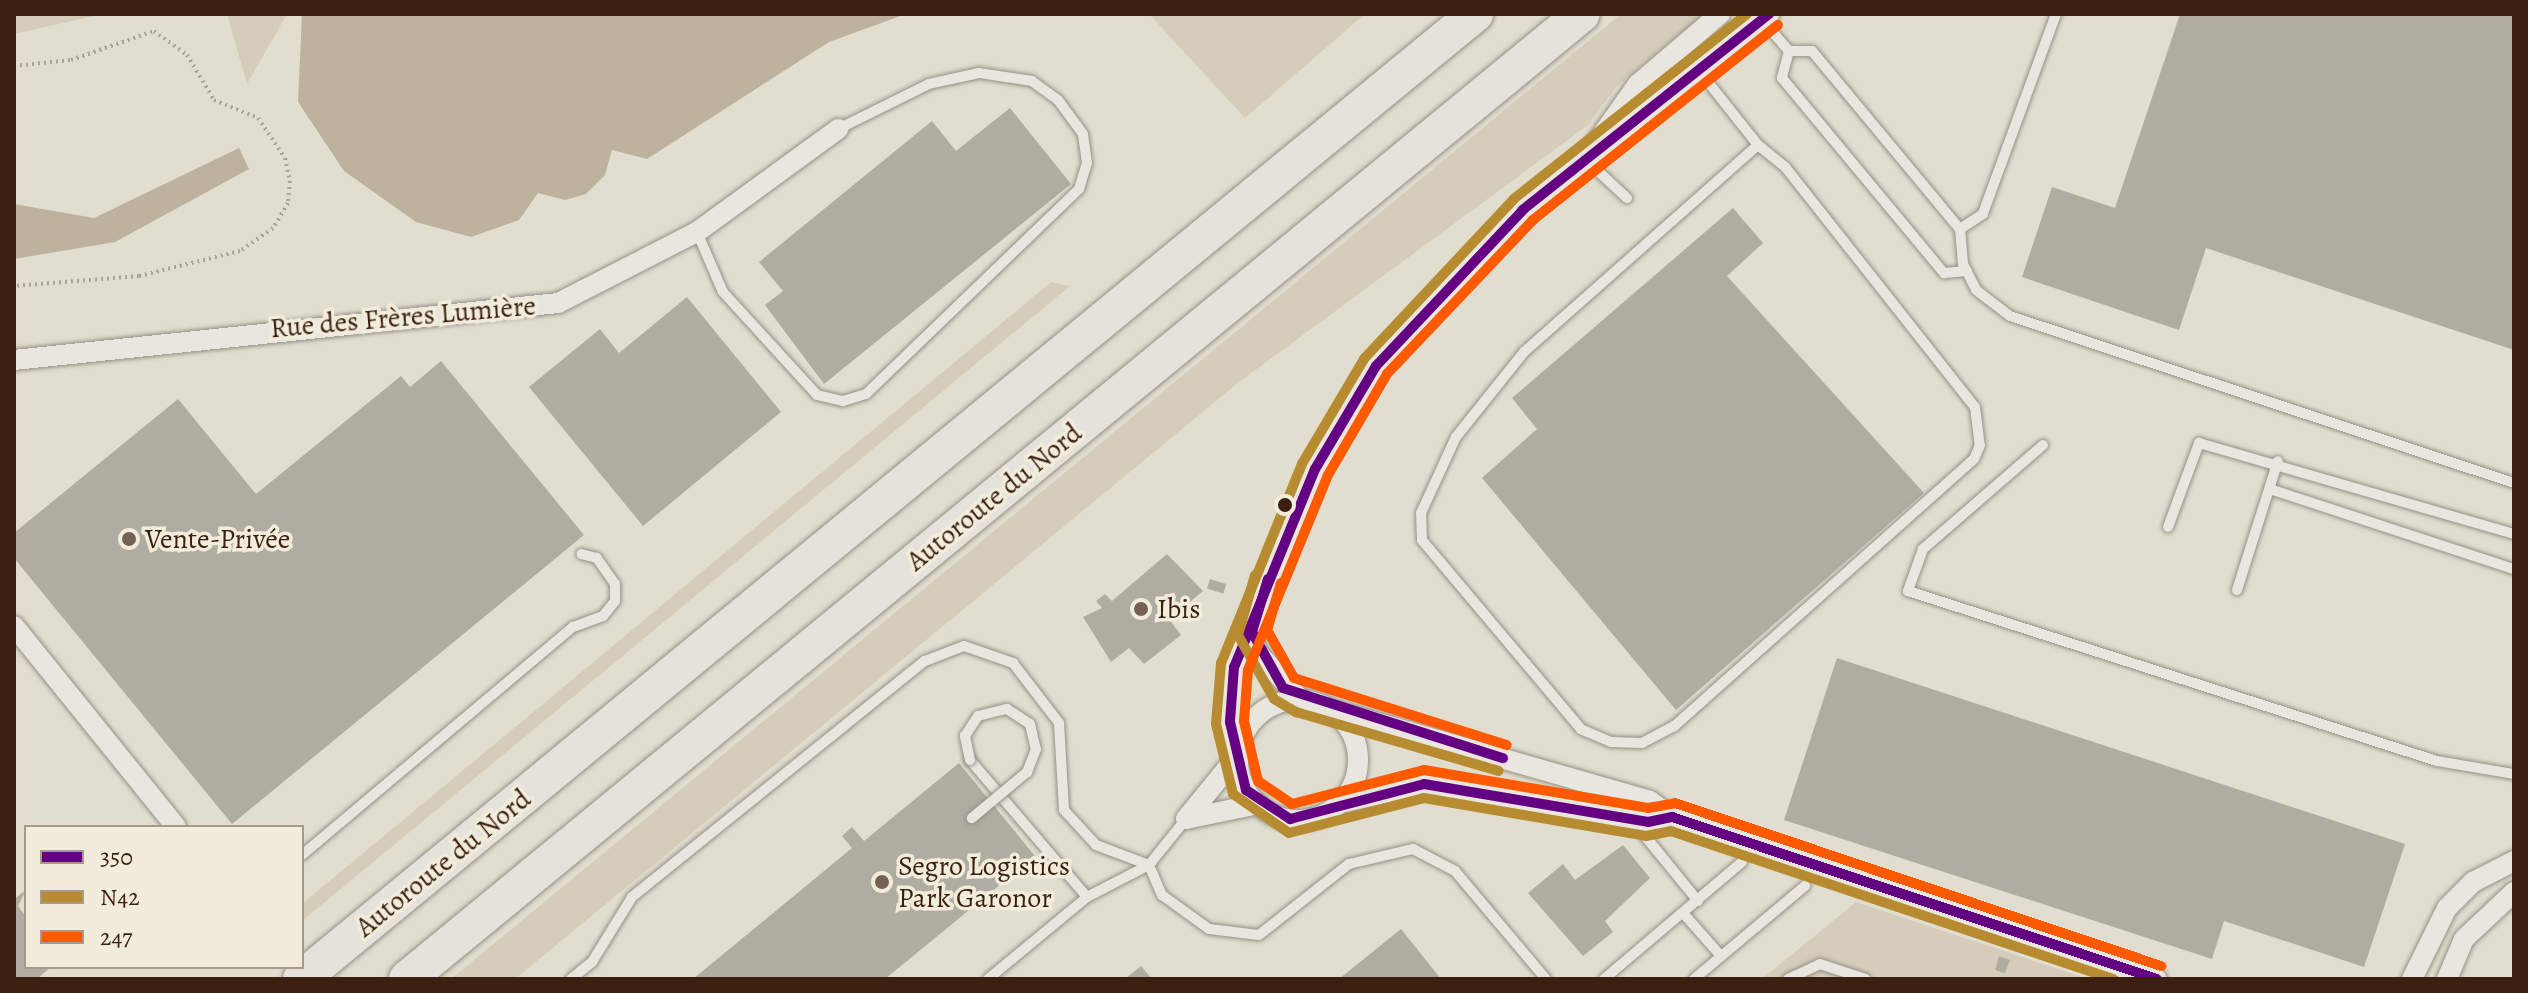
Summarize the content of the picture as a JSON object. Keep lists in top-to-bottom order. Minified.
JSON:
{"streets":{"highway":["Autoroute du Nord"],"street":["Rue des Frères Lumière"]},"places":["Vente-Privée","Ibis","Segro Logistics Park Garonor"],"lines":["transit line 350","transit line N42","transit line 247"],"legend":["350","N42","247"]}
